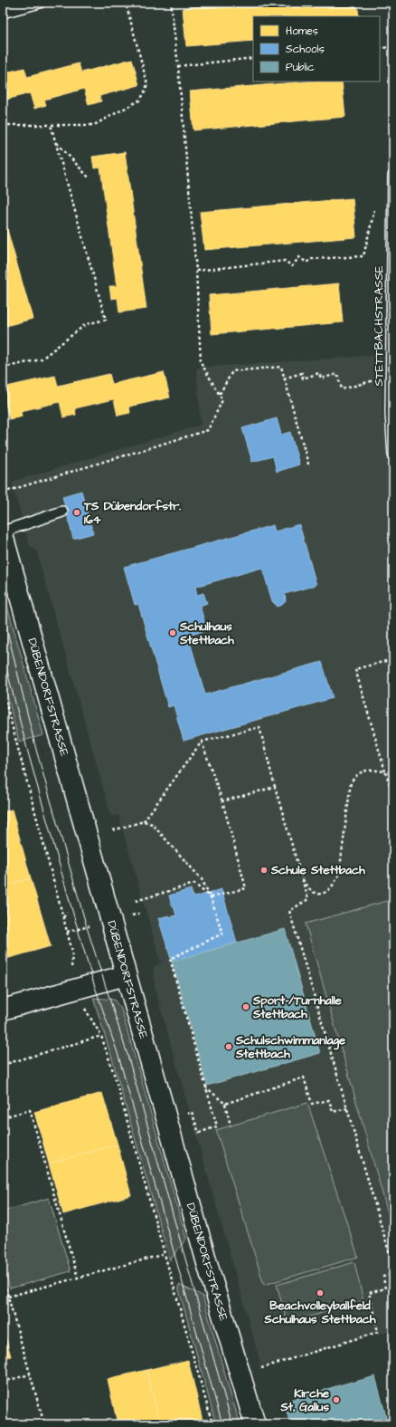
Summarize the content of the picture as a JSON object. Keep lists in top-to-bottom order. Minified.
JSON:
{"streets":{"street":["DÜBENDORFSTRASSE"],"lane":["STETTBACHSTRASSE"]},"places":["TS Dübendorfstr. 164","Schulhaus Stettbach","Schule Stettbach","Sport-/Turnhalle Stettbach","Schulschwimmanlage Stettbach","Beachvolleyballfeld Schulhaus Stettbach","Kirche St. Gallus"],"legend":["Homes","Schools","Public"]}
